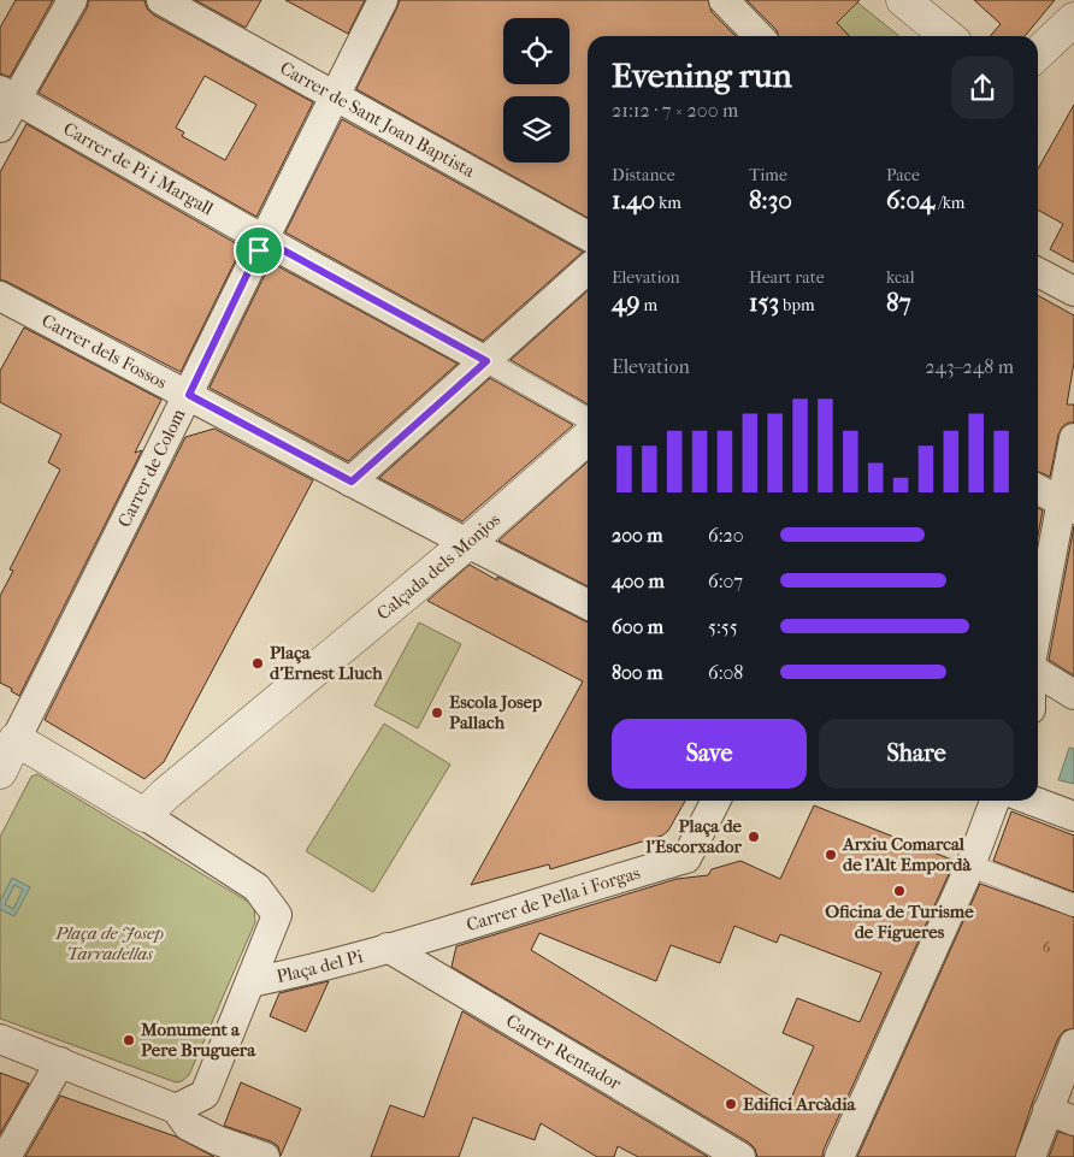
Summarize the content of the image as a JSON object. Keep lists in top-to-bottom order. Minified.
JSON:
{"streets":{"street":["Carrer de Sant Joan Baptista","Carrer de Pi i Margall","Carrer dels Fossos","Carrer de Colom","Calçada dels Monjos","Carrer de Pella i Forgas","Plaça del Pi","Carrer Rentador"]},"crossings":[["Carrer de Sant Joan Baptista","Carrer de Colom"],["Carrer de Pi i Margall","Carrer de Colom"],["Carrer dels Fossos","Carrer de Colom"],["Carrer dels Fossos","Calçada dels Monjos"],["Carrer de Pella i Forgas","Plaça del Pi"],["Carrer de Pella i Forgas","Carrer Rentador"],["Plaça del Pi","Carrer Rentador"]],"parks":["Plaça de Josep Tarradellas"],"places":["Plaça d'Ernest Lluch","Escola Josep Pallach","Plaça de l'Escorxador","Arxiu Comarcal de l'Alt Empordà","Oficina de Turisme de Figueres","Monument a Pere Bruguera","Edifici Arcàdia"],"house_numbers":["6"],"page":{"heading":["Evening run","21:12 · 7 × 200 m"],"stats":[["Distance","1.40 km"],["Time","8:30"],["Pace","6:04 /km"],["Elevation","49 m"],["Heart rate","153 bpm"],["kcal","87"]],"chart":["Elevation","243–248 m"],"list":[{"name":"200 m","note":"6:20"},{"name":"400 m","note":"6:07"},{"name":"600 m","note":"5:55"},{"name":"800 m","note":"6:08"}],"buttons":["Save","Share"]}}
